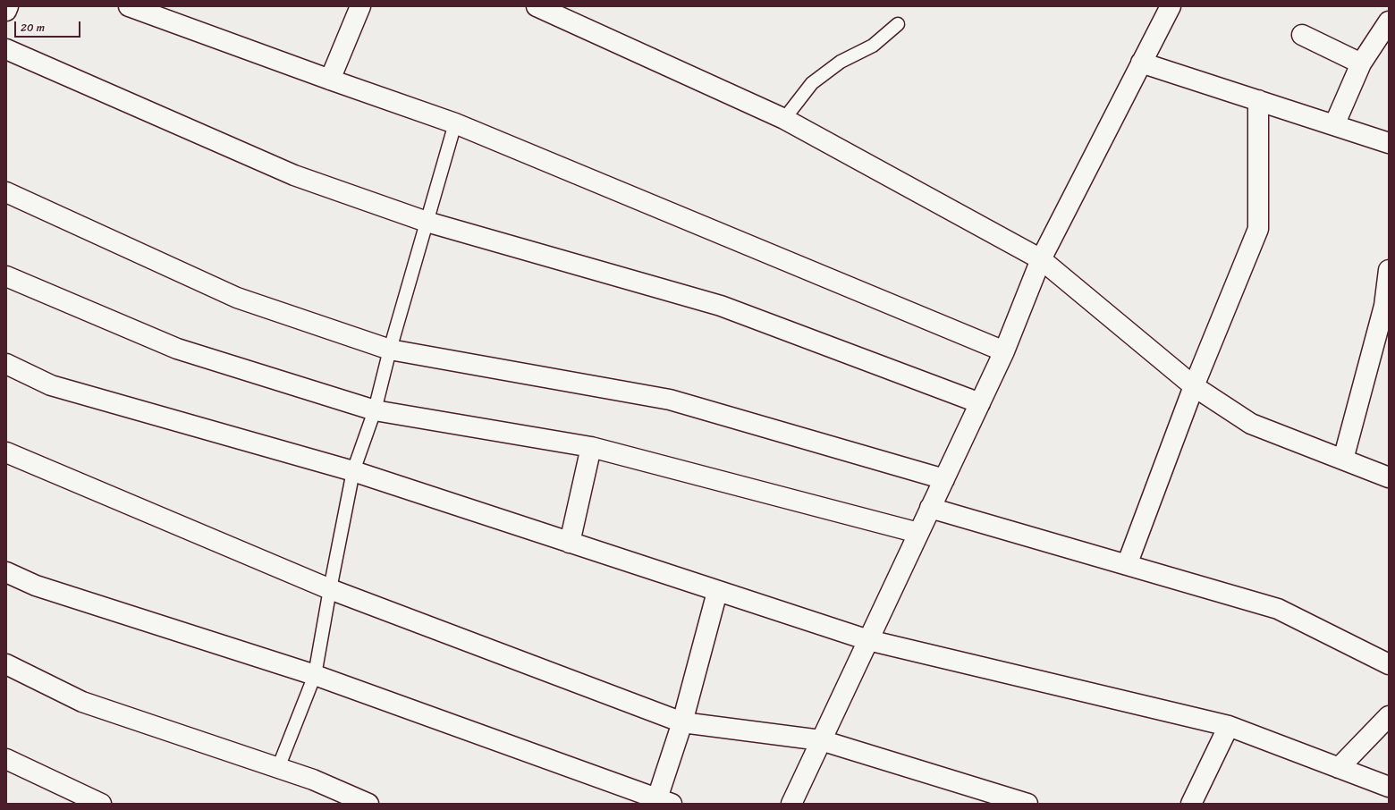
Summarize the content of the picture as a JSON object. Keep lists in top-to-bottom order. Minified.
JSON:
{"scale_bar":"20 m"}
